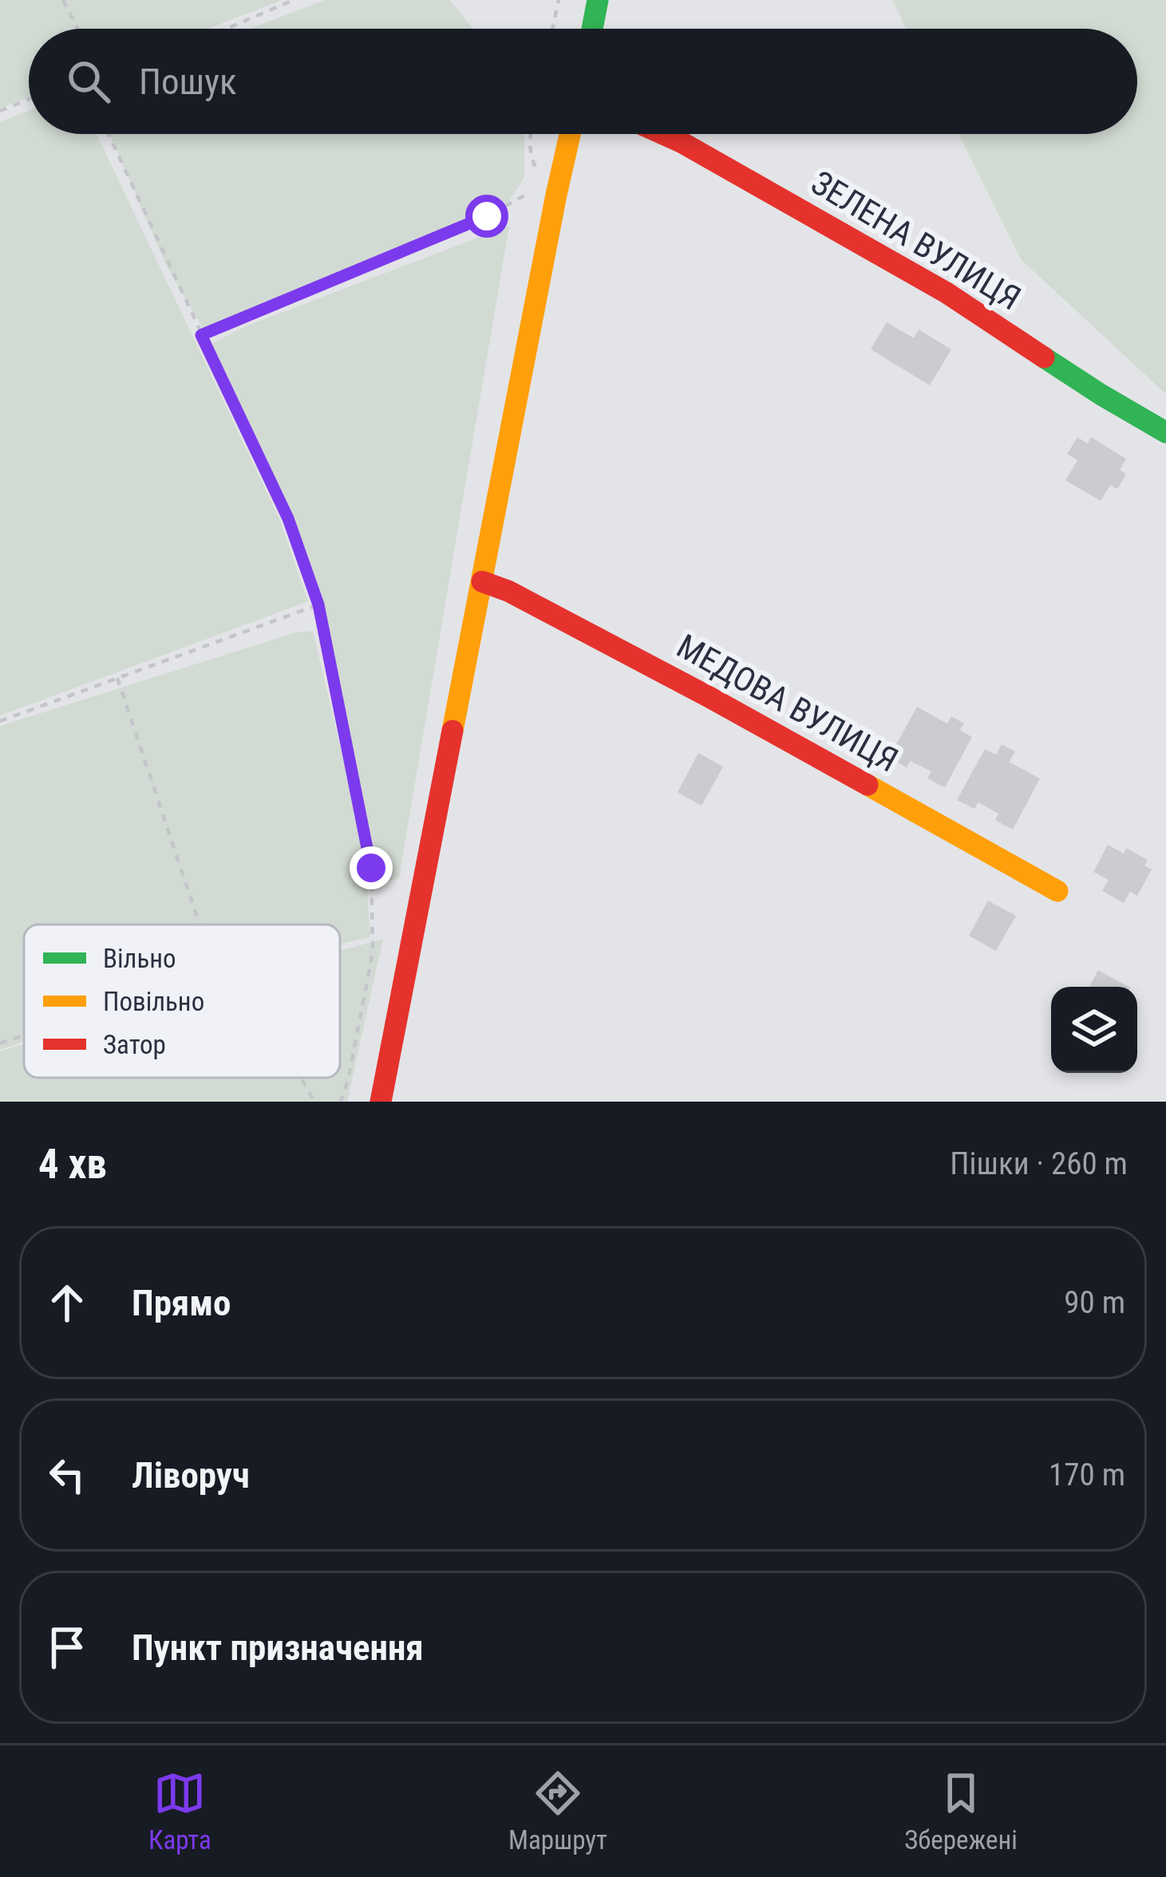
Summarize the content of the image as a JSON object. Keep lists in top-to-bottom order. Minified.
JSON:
{"streets":{"street":["ЗЕЛЕНА ВУЛИЦЯ","МЕДОВА ВУЛИЦЯ"]},"legend":["Вільно","Повільно","Затор"],"page":{"search":"Пошук","heading":["4 хв","Пішки · 260 m"],"list":[["Прямо","90 m"],["Ліворуч","170 m"],"Пункт призначення"],"nav":["Карта","Маршрут","Збережені"]}}
